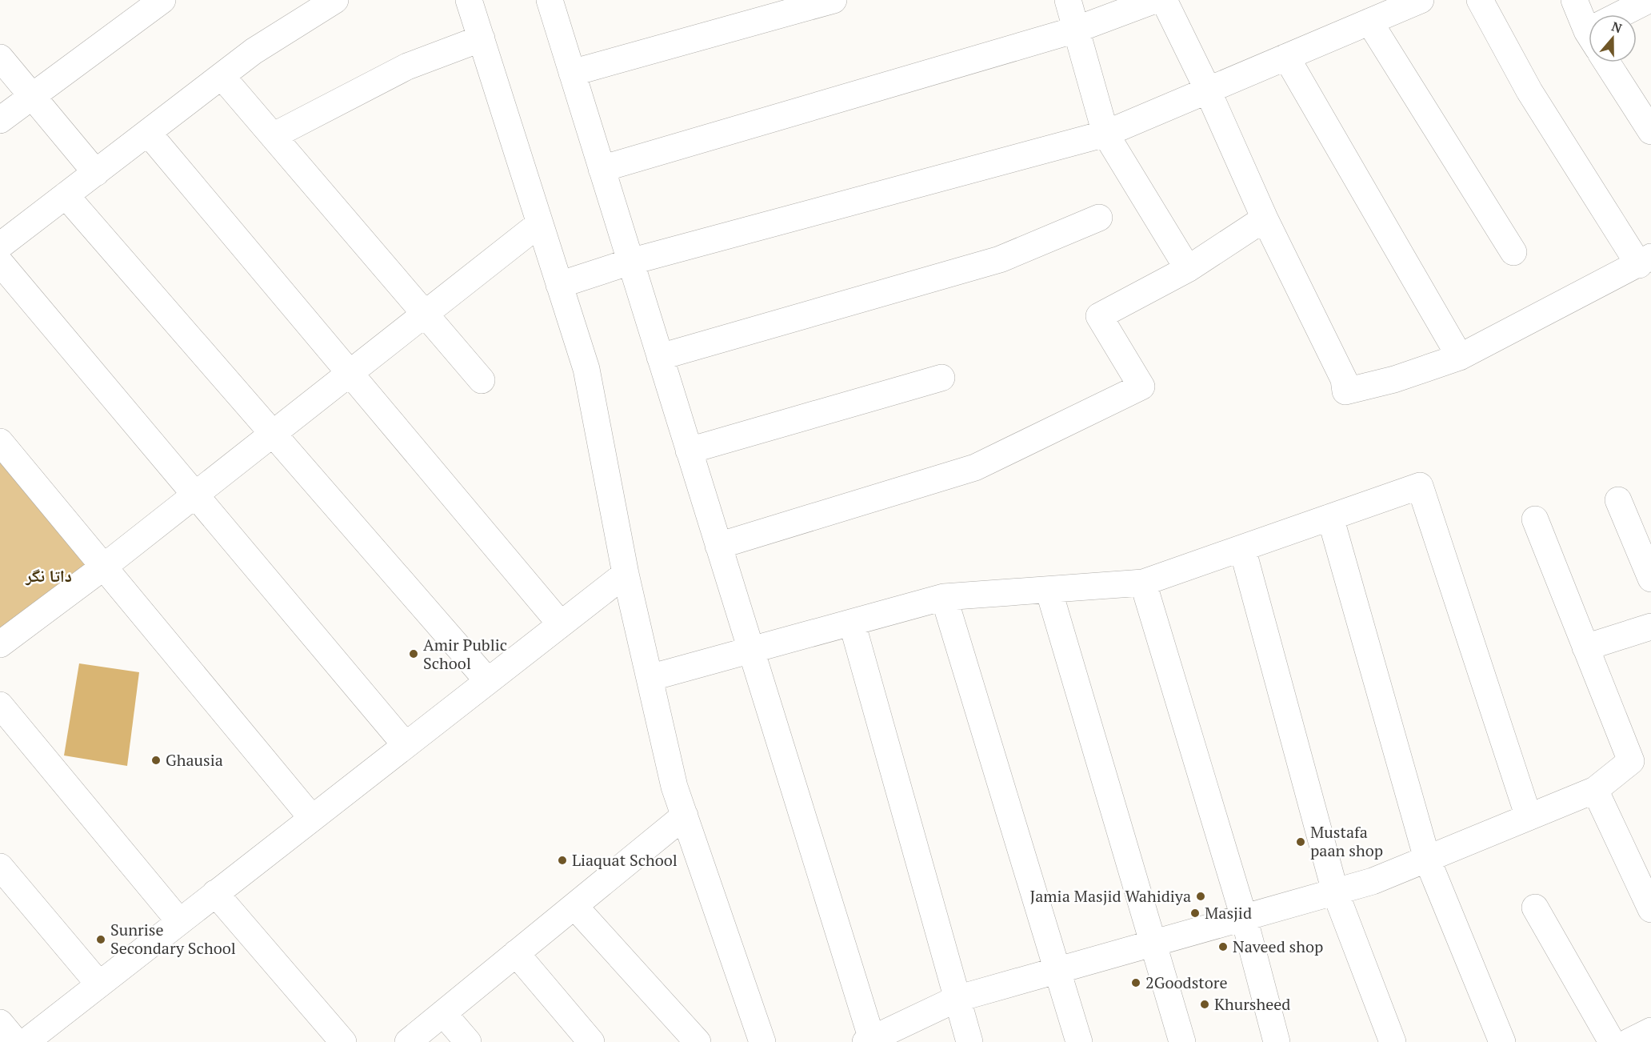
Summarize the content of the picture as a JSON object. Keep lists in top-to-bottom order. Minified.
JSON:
{"districts":["داتا نگر"],"places":["Amir Public School","Ghausia","Mustafa paan shop","Liaquat School","Jamia Masjid Wahidiya","Masjid","Sunrise Secondary School","Naveed shop","2Goodstore","Khursheed"],"north":"top"}
